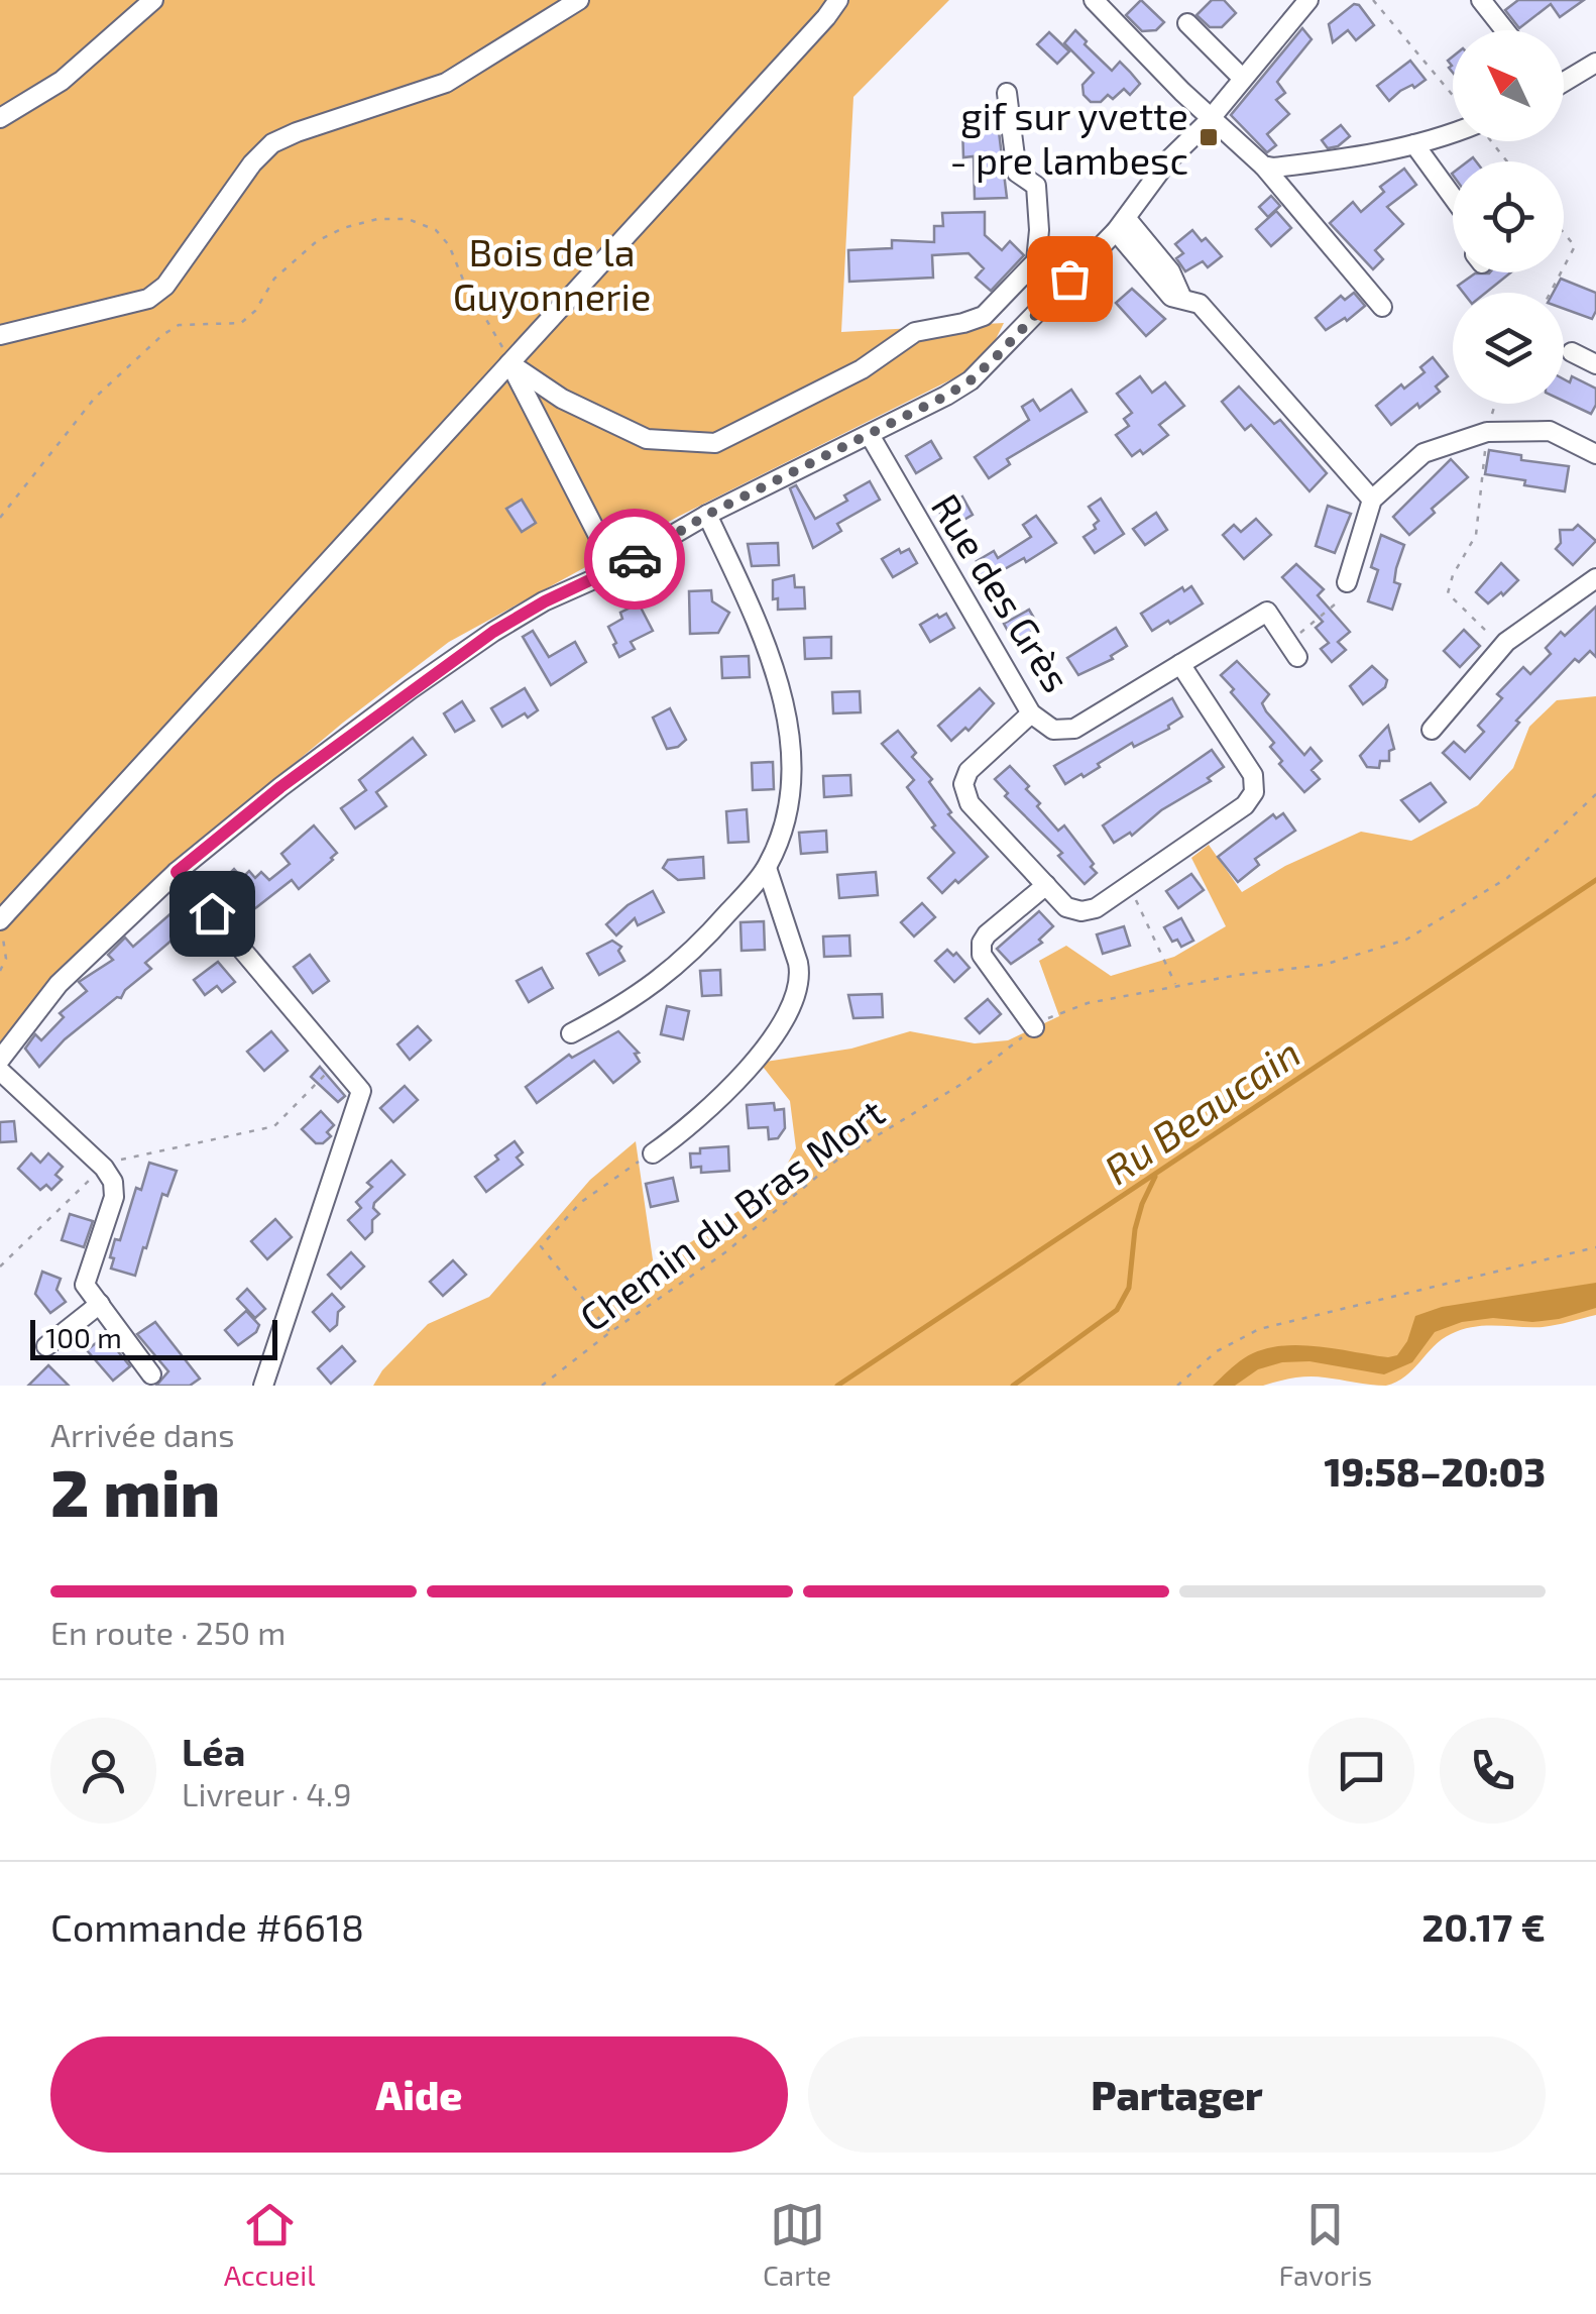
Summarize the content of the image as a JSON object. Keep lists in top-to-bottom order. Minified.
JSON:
{"streets":{"street":["Rue des Grès"],"path":["Chemin du Bras Mort"]},"water":["Ru Beaucain"],"parks":["Bois de la Guyonnerie"],"places":{"transit":["gif sur yvette - pre lambesc"]},"scale_bar":"100 m","north":"top left","page":{"scale":"100 m","heading":["2 min","Arrivée dans","19:58–20:03"],"panel":["Léa","Livreur · 4.9","Commande #6618","20.17 €"],"bar":"En route · 250 m","buttons":["Aide","Partager"],"tabs":["Accueil","Carte","Favoris"]}}
